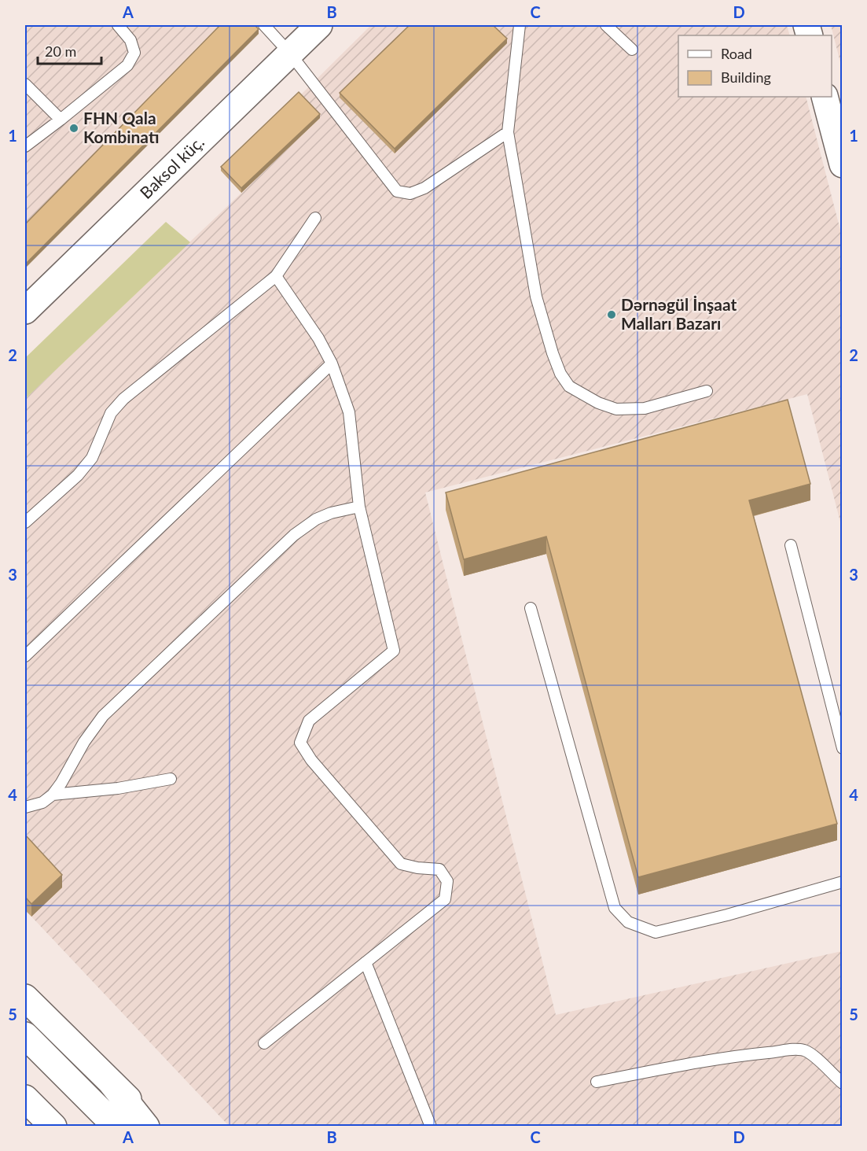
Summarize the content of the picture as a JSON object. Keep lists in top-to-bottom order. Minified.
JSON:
{"streets":{"main road":["Baksol küç."]},"places":["FHN Qala Kombinatı","Dərnəgül İnşaat Malları Bazarı"],"legend":["Road","Building"],"scale_bar":"20 m","grid":{"columns":["A","B","C","D"],"rows":["1","2","3","4","5"]}}
